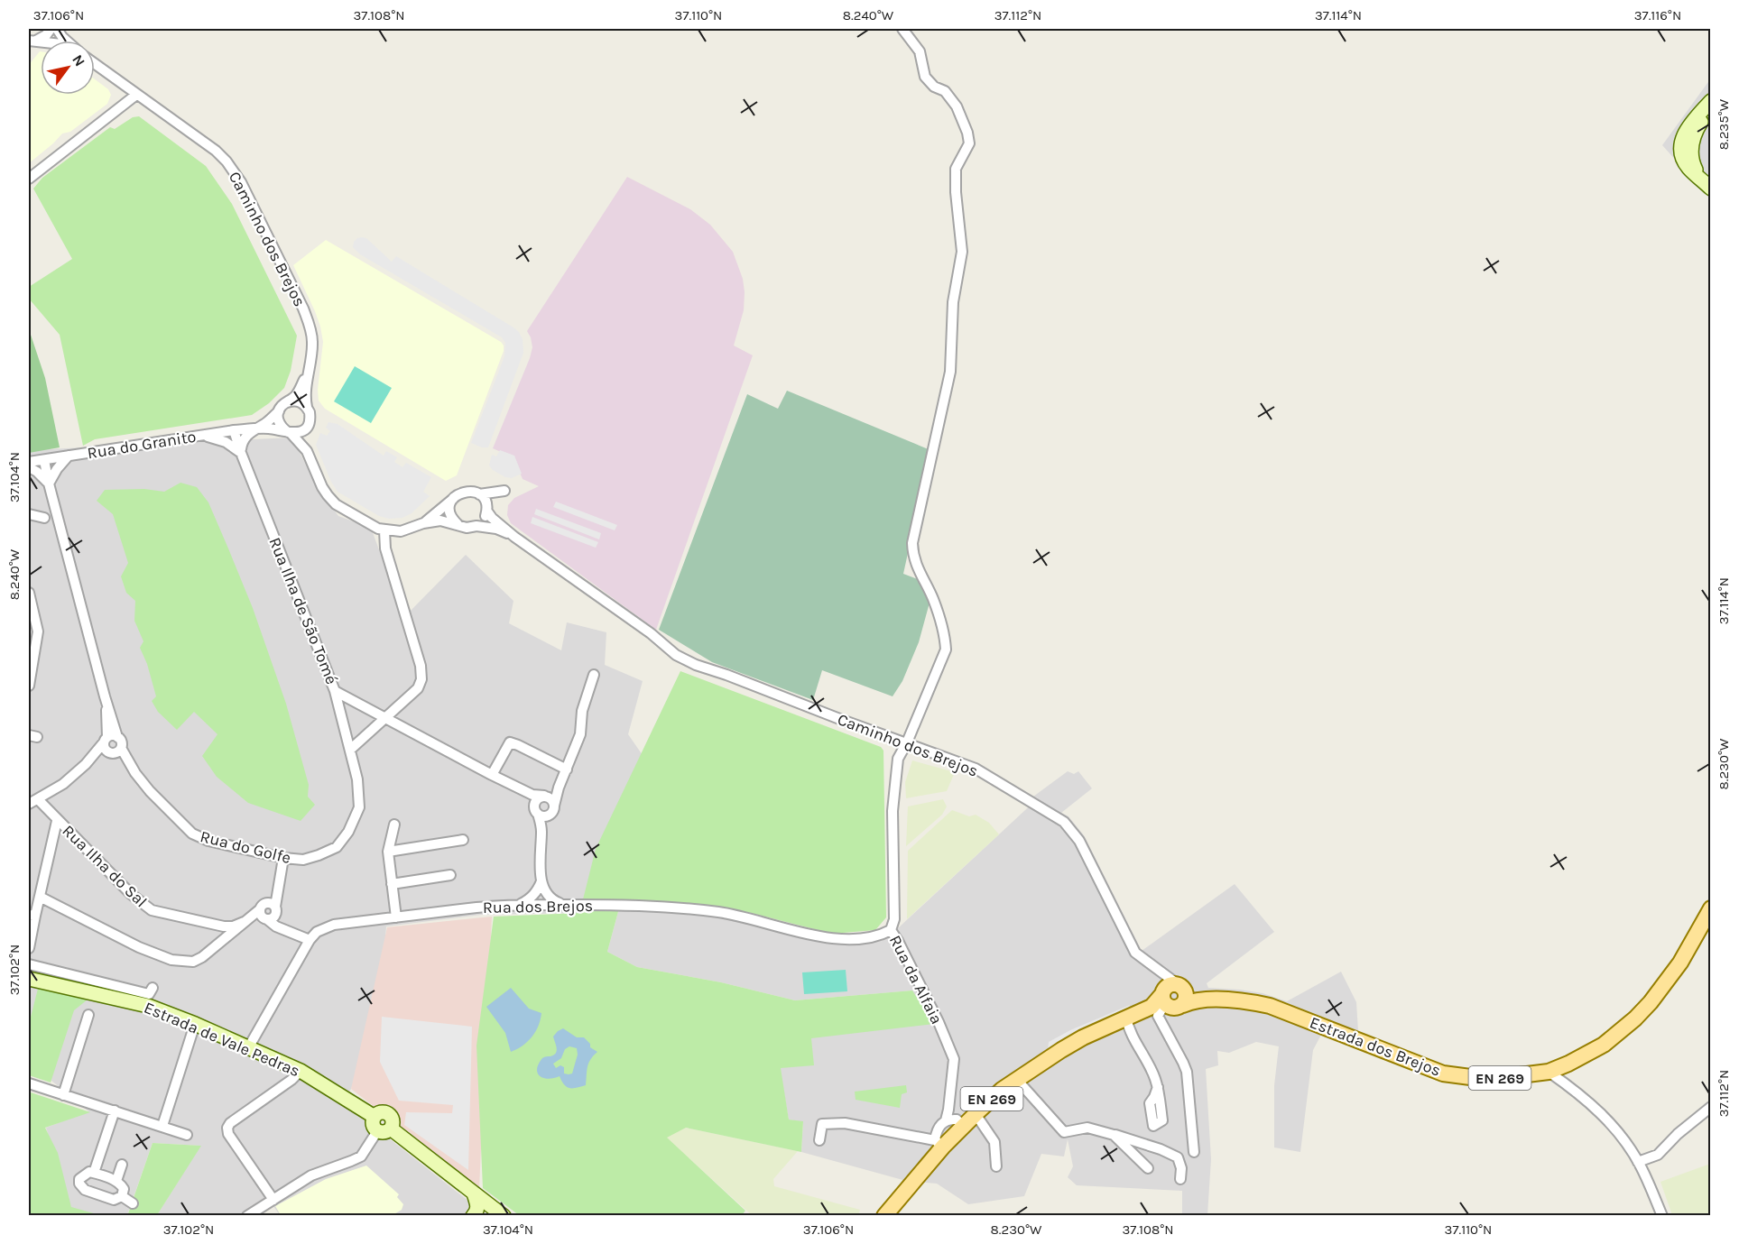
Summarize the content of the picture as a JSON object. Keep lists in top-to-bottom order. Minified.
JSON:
{"streets":{"main road":["Estrada de Vale Pedras","Estrada dos Brejos","EN 269"],"street":["Caminho dos Brejos","Rua do Granito","Rua Ilha de São Tomé","Rua do Golfe","Rua Ilha do Sal","Rua dos Brejos","Rua da Alfaia"]},"crossings":[["Caminho dos Brejos","Rua do Granito"],["Caminho dos Brejos","Rua da Alfaia"],["Caminho dos Brejos","Estrada dos Brejos"],["Caminho dos Brejos","EN 269"],["Rua do Granito","Rua Ilha de São Tomé"],["Rua Ilha de São Tomé","Rua do Golfe"],["Rua dos Brejos","Rua da Alfaia"],["Rua dos Brejos","Estrada de Vale Pedras"],["Rua da Alfaia","EN 269"],["Estrada dos Brejos","EN 269"]],"north":"top right","coordinates":["37.106°N","37.108°N","37.110°N","8.240°W","37.112°N","37.114°N","37.116°N","8.235°W","37.104°N","8.230°W","37.102°N"]}
